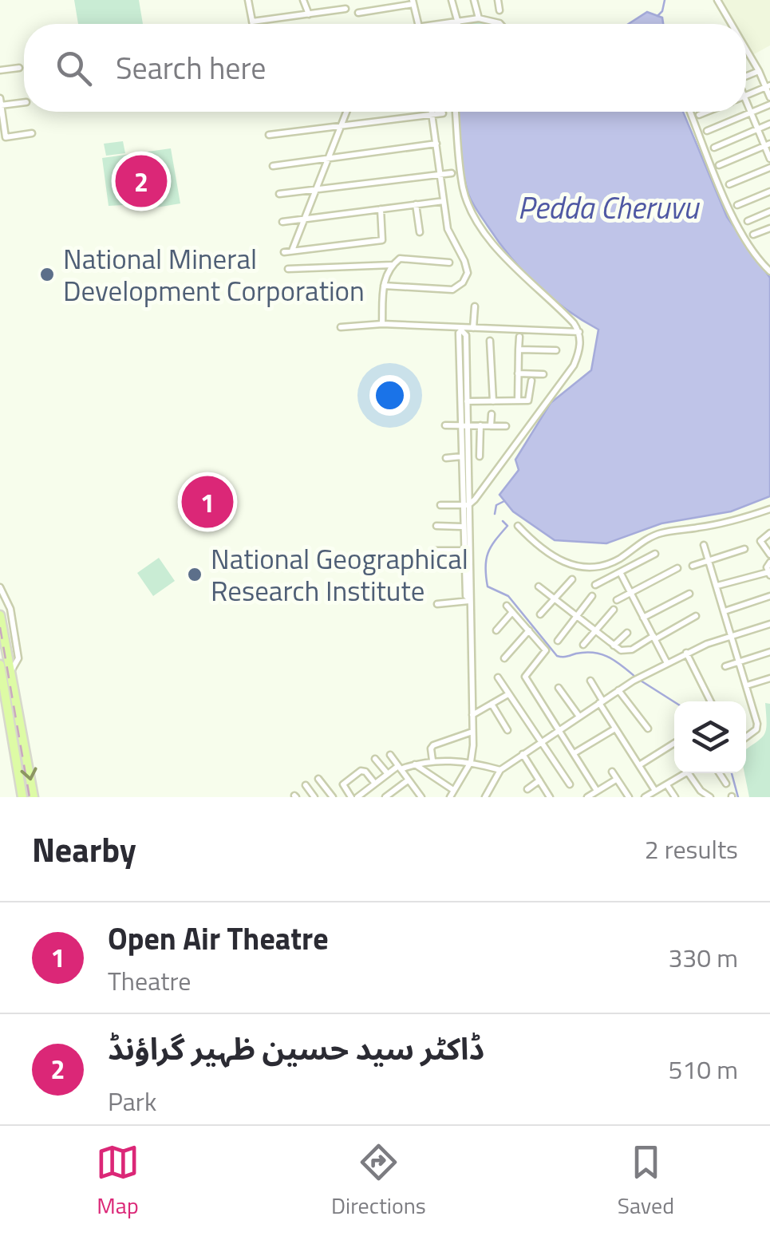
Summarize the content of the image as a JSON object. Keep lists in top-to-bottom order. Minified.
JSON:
{"water":["Pedda Cheruvu"],"places":["National Mineral Development Corporation","National Geographical Research Institute"],"page":{"search":"Search here","pins":["2","1"],"heading":["Nearby","2 results"],"list":[{"mark":"1","name":"Open Air Theatre","note":"Theatre","value":"330 m"},{"mark":"2","name":"ڈاکٹر سید حسین ظہیر گراؤنڈ","note":"Park","value":"510 m"}],"nav":["Map","Directions","Saved"]}}
